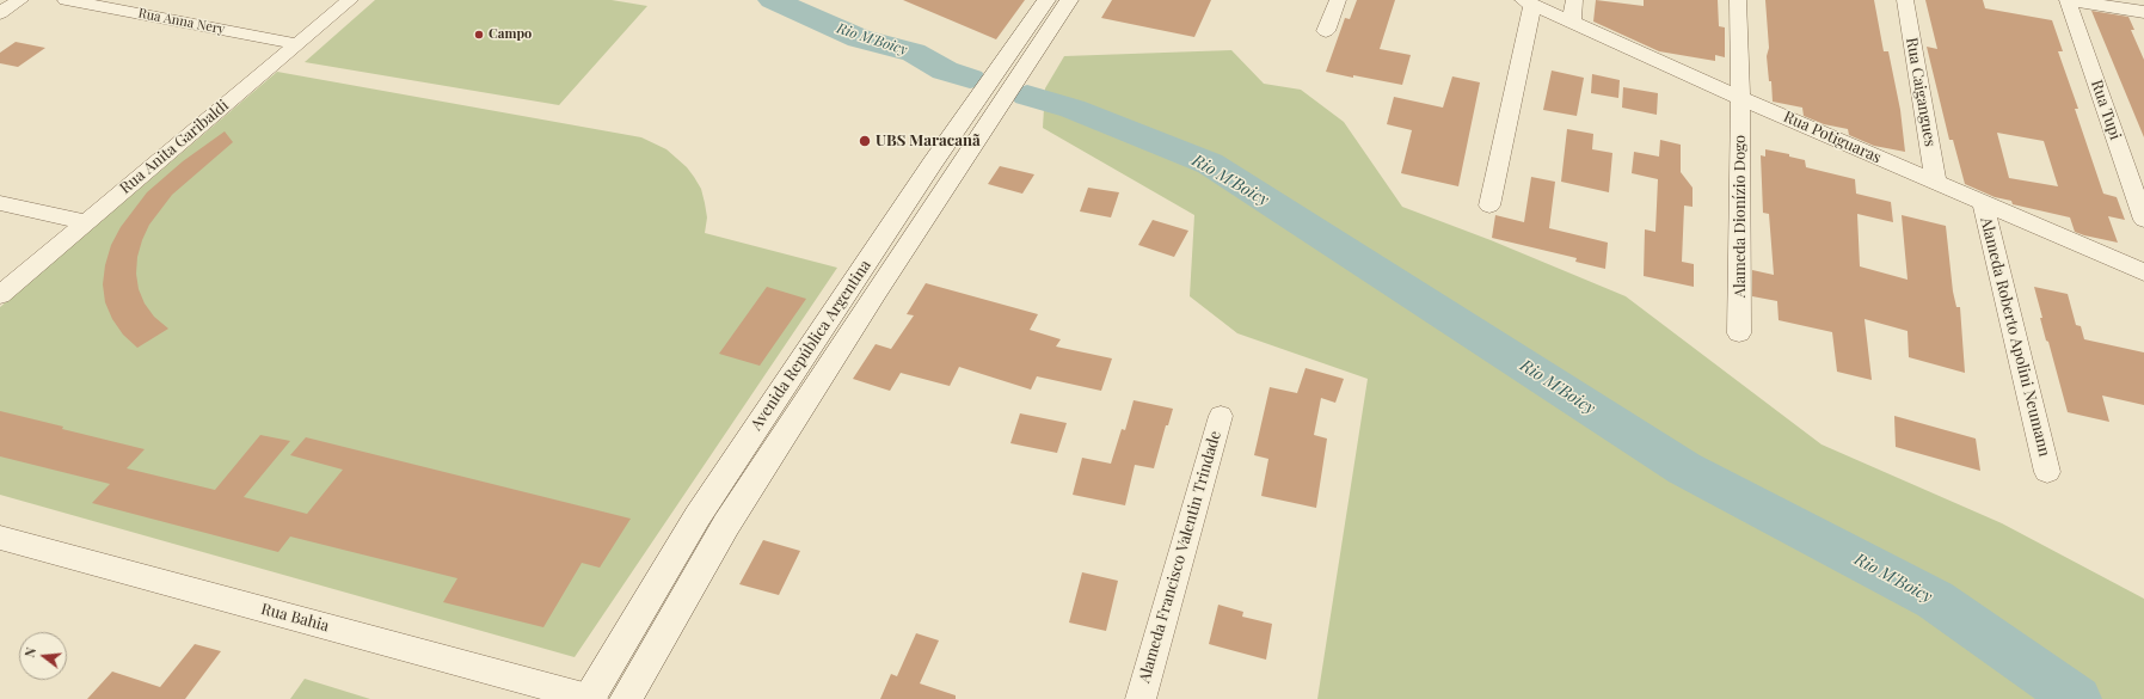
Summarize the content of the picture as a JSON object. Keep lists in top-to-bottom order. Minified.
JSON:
{"streets":{"main road":["Avenida República Argentina"],"street":["Rua Anna Nery","Rua Caigangues","Rua Tupi","Rua Potiguaras","Rua Anita Garibaldi","Alameda Dionízio Dogo","Alameda Roberto Apolini Neumann","Alameda Francisco Valentin Trindade","Rua Bahia"]},"crossings":[["Rua Anna Nery","Rua Anita Garibaldi"],["Rua Caigangues","Rua Potiguaras"],["Rua Potiguaras","Alameda Dionízio Dogo"],["Rua Potiguaras","Alameda Roberto Apolini Neumann"],["Avenida República Argentina","Rua Bahia"]],"water":["Rio M'Boicy"],"places":["Campo","UBS Maracanã"],"north":"left"}
